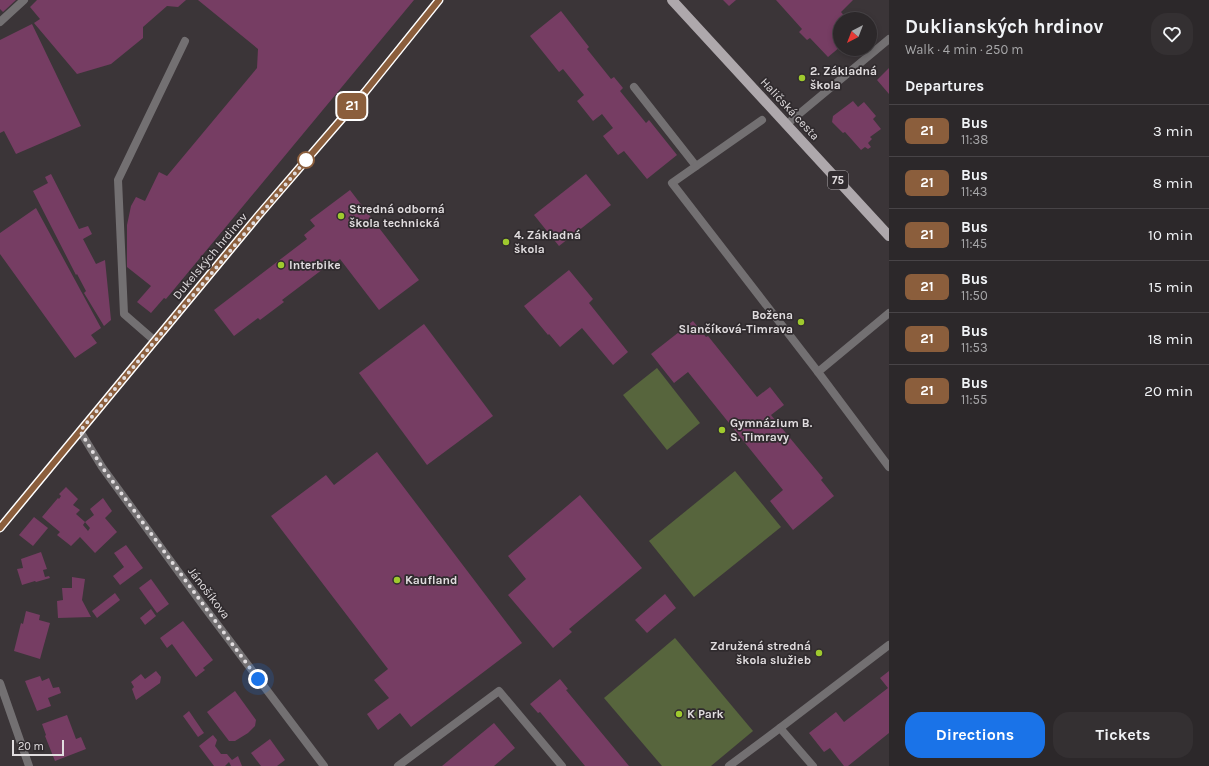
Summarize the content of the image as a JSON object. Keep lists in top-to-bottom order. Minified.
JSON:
{"streets":{"main road":["Haličská cesta","75"],"street":["Dukelských hrdinov","Jánošíkova"]},"crossings":[["Dukelských hrdinov","Jánošíkova"]],"places":["2. Základná škola","Stredná odborná škola technická","4. Základná škola","Interbike","Božena Slančíková-Timrava","Gymnázium B. S. Timravy","Kaufland","Združená stredná škola služieb","K Park"],"lines":["bus line 21"],"scale_bar":"20 m","north":"bottom left","page":{"on_map":"21","heading":[["Duklianských hrdinov","Walk · 4 min · 250 m"],"Departures"],"list":[{"mark":"21","name":"Bus","note":"11:38","value":"3 min"},{"mark":"21","name":"Bus","note":"11:43","value":"8 min"},{"mark":"21","name":"Bus","note":"11:45","value":"10 min"},{"mark":"21","name":"Bus","note":"11:50","value":"15 min"},{"mark":"21","name":"Bus","note":"11:53","value":"18 min"},{"mark":"21","name":"Bus","note":"11:55","value":"20 min"}],"buttons":["Directions","Tickets"],"scale":"20 m"}}
